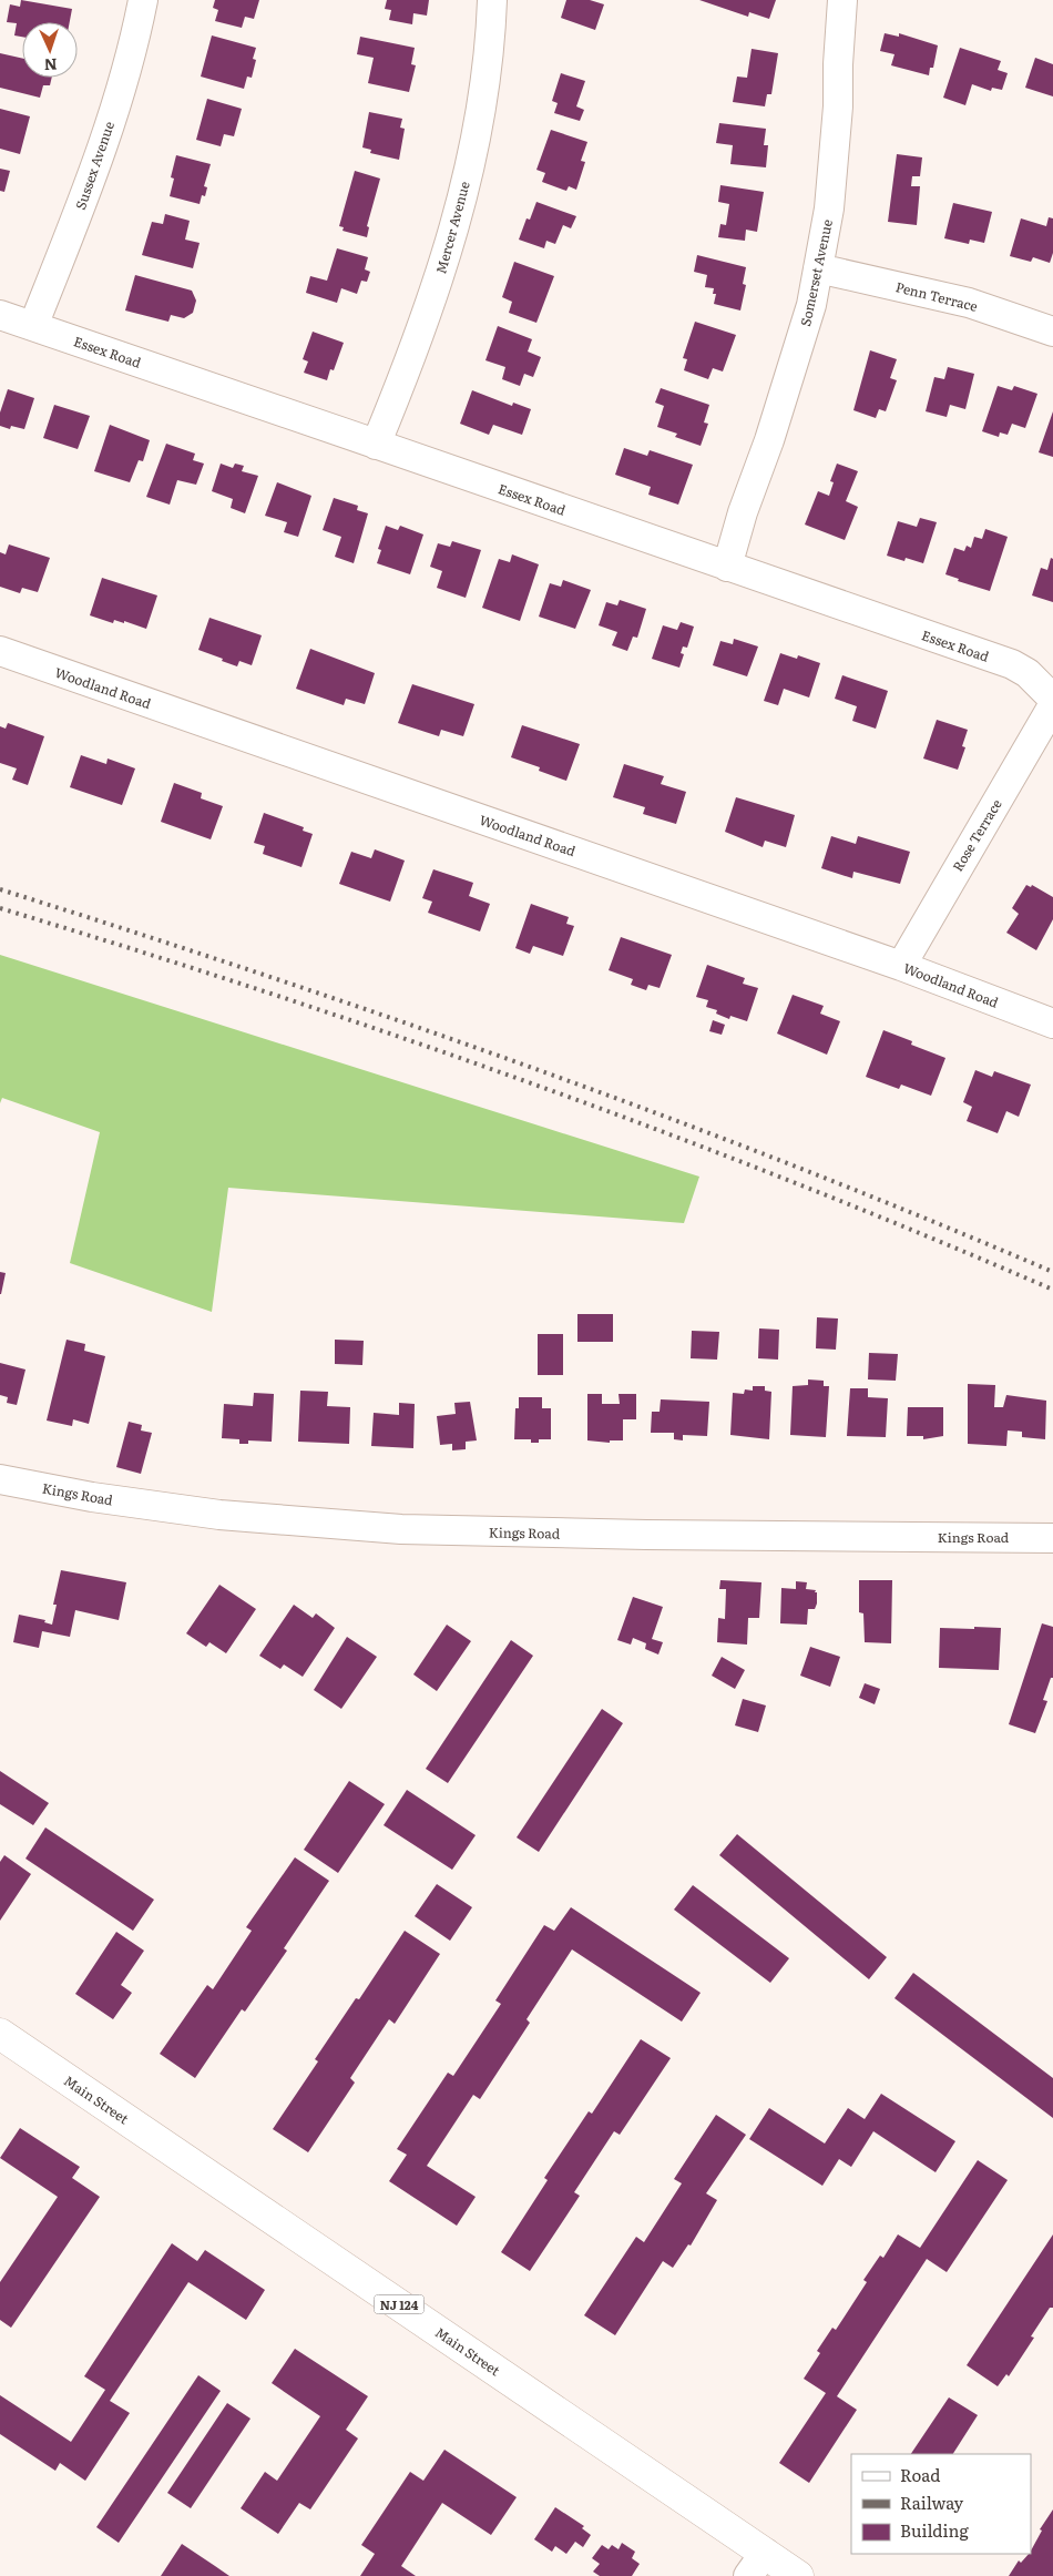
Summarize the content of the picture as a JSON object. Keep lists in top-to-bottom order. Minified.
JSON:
{"streets":{"main road":["Main Street","NJ 124"],"street":["Sussex Avenue","Mercer Avenue","Somerset Avenue","Penn Terrace","Essex Road","Woodland Road","Rose Terrace","Kings Road"]},"crossings":[["Sussex Avenue","Essex Road"],["Mercer Avenue","Essex Road"],["Somerset Avenue","Penn Terrace"],["Somerset Avenue","Essex Road"],["Woodland Road","Rose Terrace"]],"legend":["Road","Railway","Building"],"north":"bottom"}
